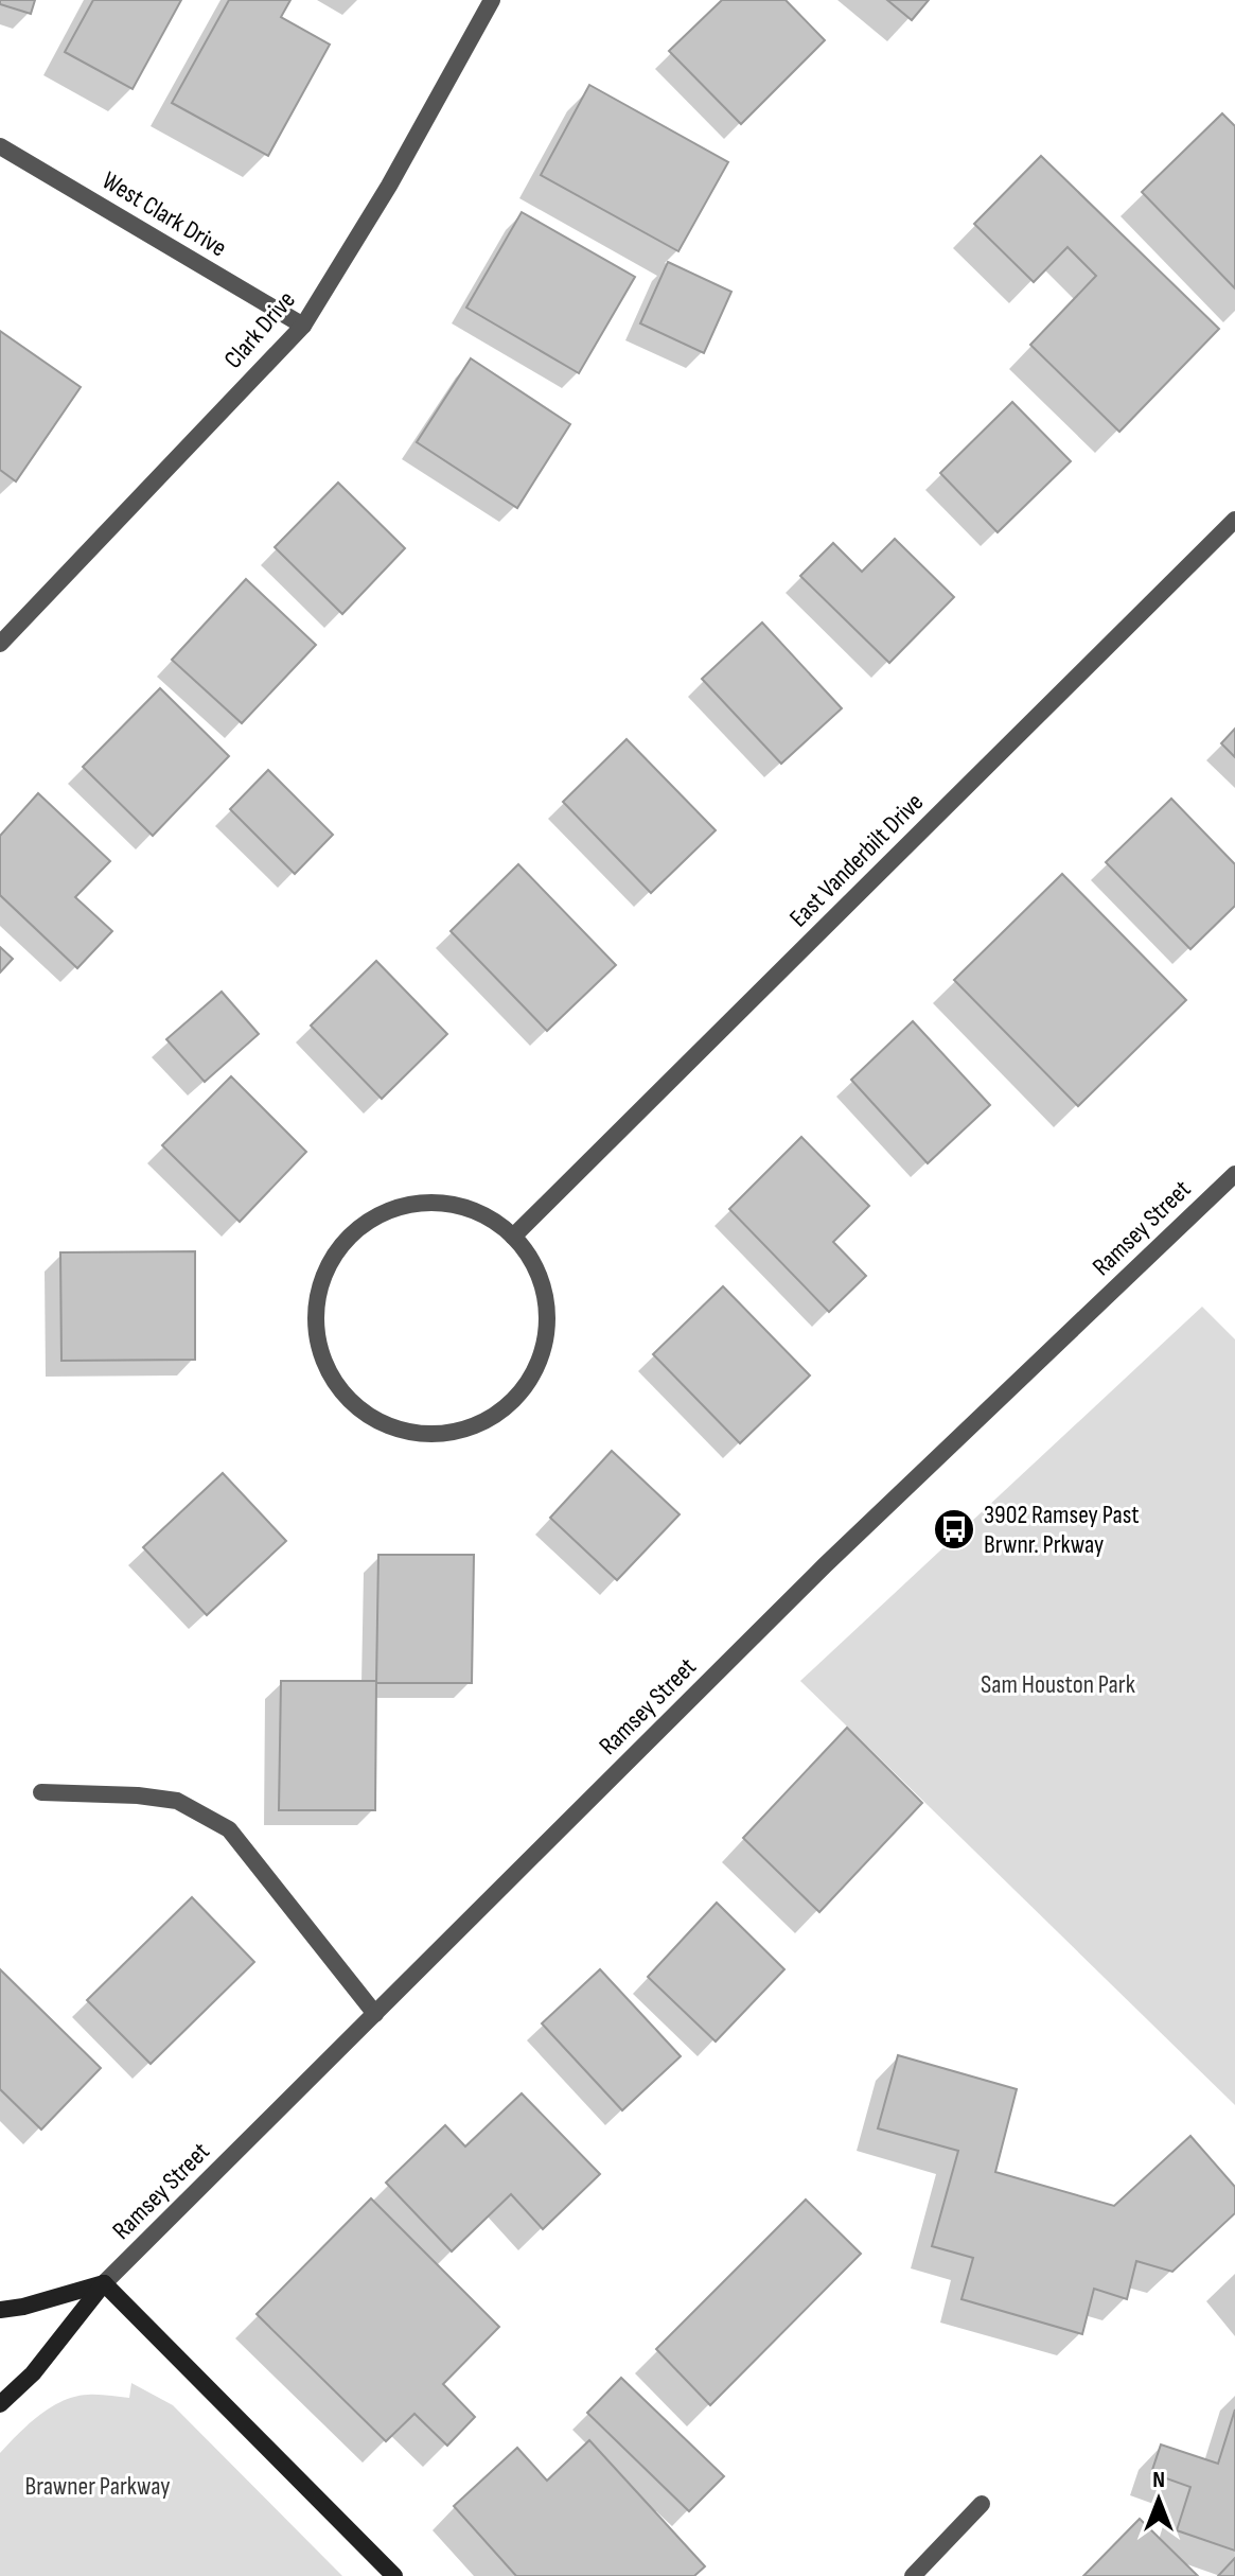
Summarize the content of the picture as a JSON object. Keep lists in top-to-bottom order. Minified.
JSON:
{"streets":{"street":["West Clark Drive","Clark Drive","East Vanderbilt Drive","Ramsey Street"]},"crossings":[["West Clark Drive","Clark Drive"]],"parks":["Sam Houston Park","Brawner Parkway"],"places":{"bus stop":["3902 Ramsey Past Brwnr. Prkway"]},"north":"top"}
